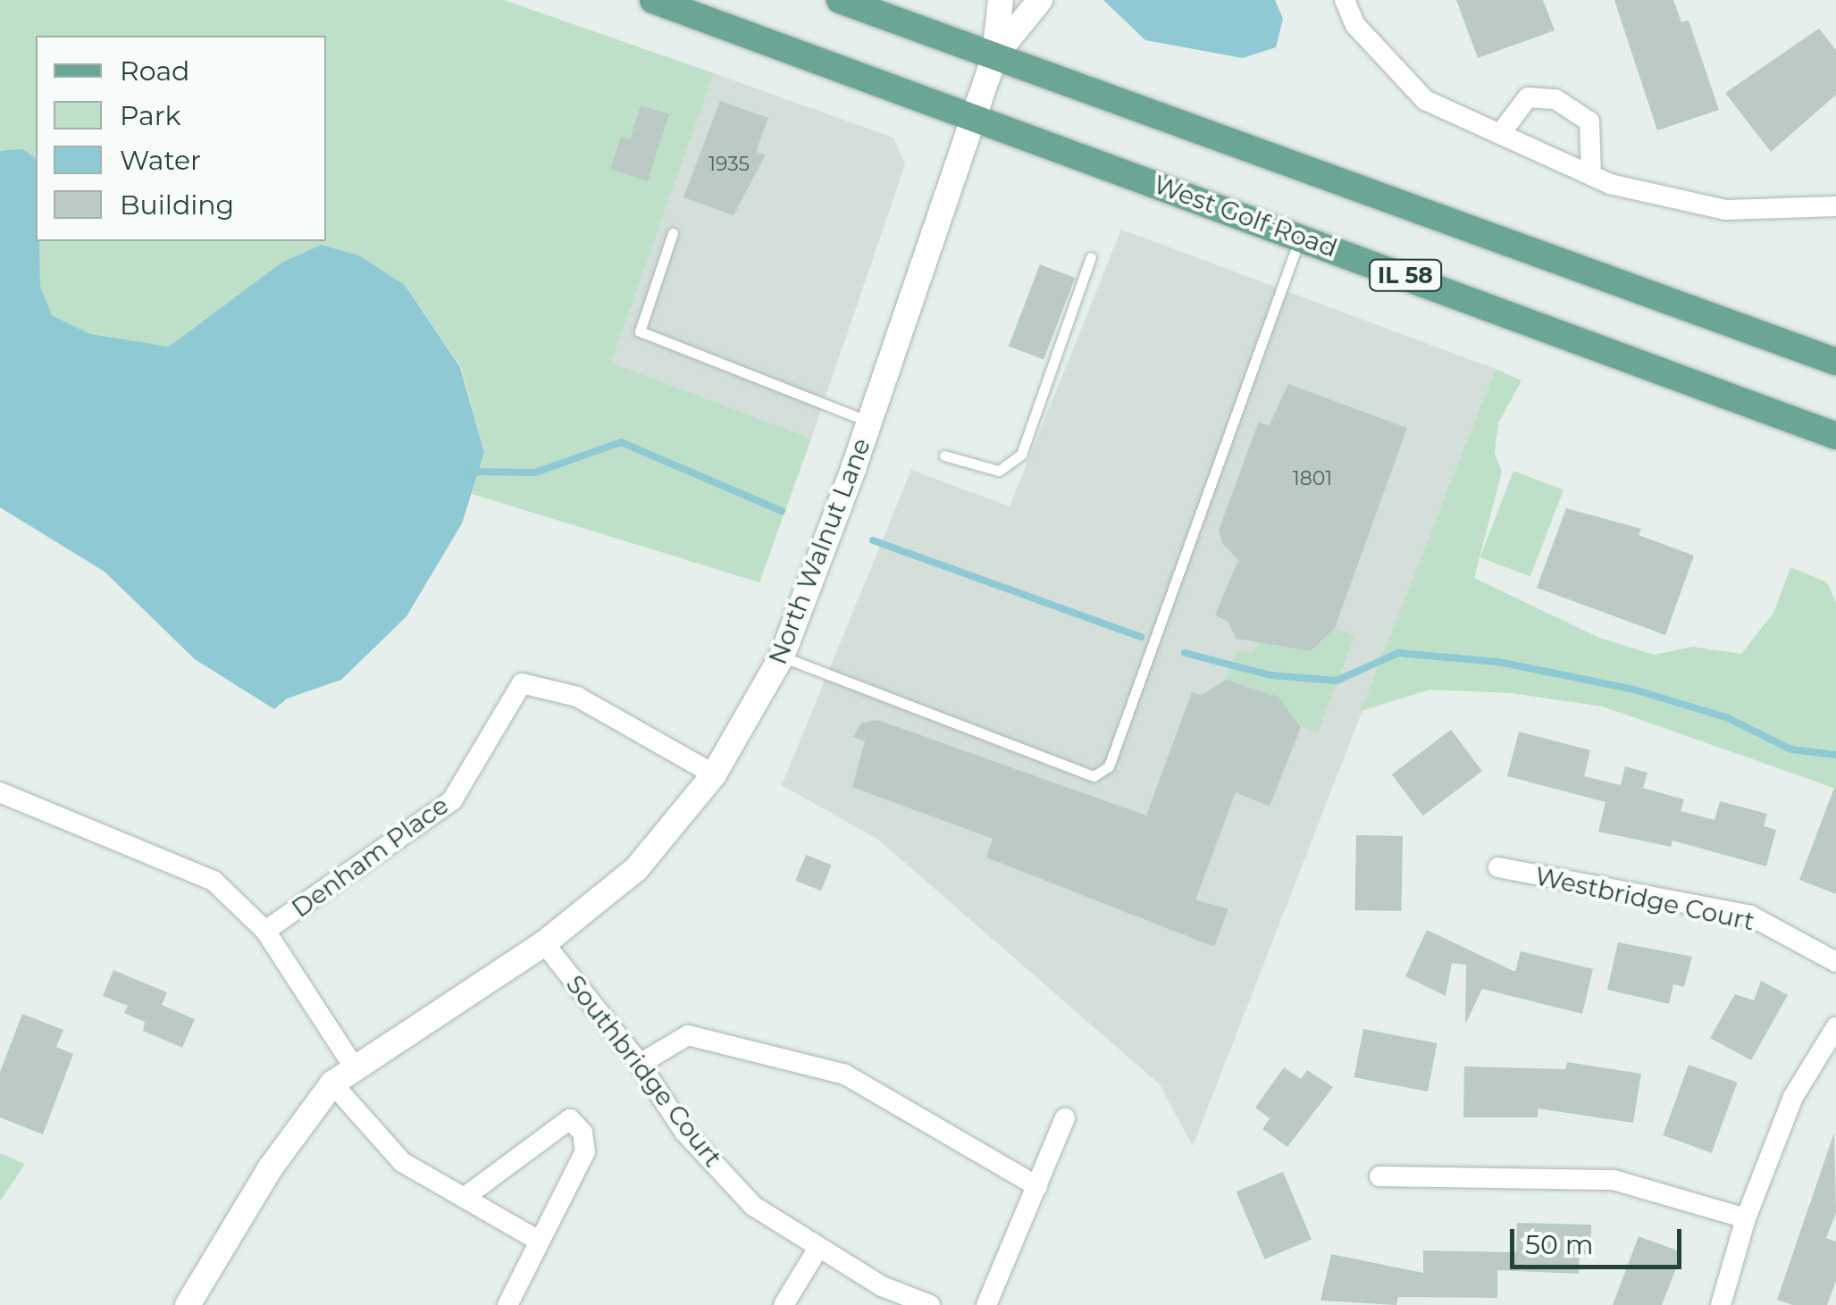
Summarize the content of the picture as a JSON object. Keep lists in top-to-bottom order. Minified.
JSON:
{"streets":{"main road":["West Golf Road","IL 58"],"street":["North Walnut Lane","Denham Place","Westbridge Court","Southbridge Court"]},"crossings":[["West Golf Road","North Walnut Lane"],["North Walnut Lane","Denham Place"],["North Walnut Lane","Southbridge Court"]],"house_numbers":["1935","1801"],"legend":["Road","Park","Water","Building"],"scale_bar":"50 m"}
